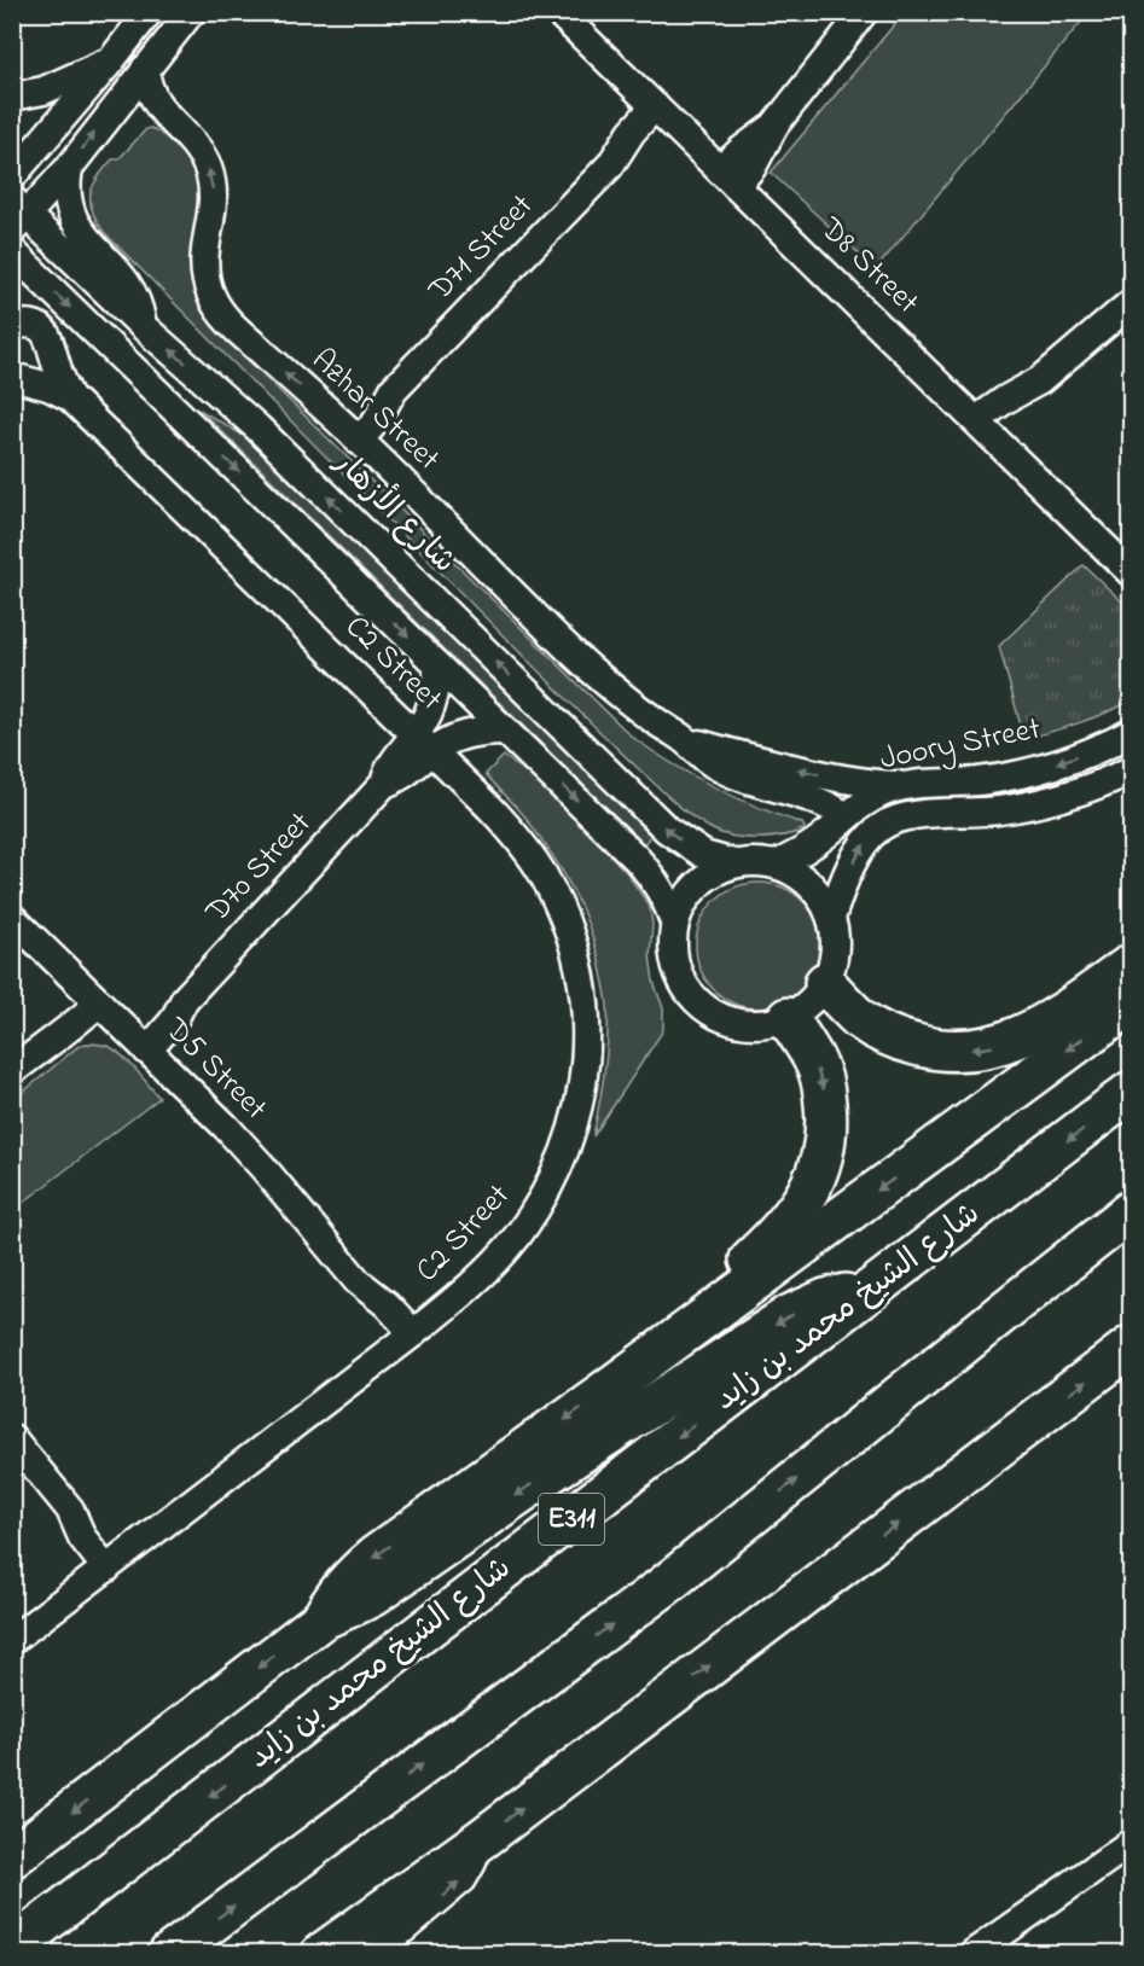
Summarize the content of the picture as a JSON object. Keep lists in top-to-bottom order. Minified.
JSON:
{"streets":{"highway":["شارع الشيخ محمد بن زايد","E311"],"street":["D71 Street","D8 Street","Azhar Street","شارع الأزهار","C2 Street","Joory Street","D70 Street","D5 Street"]},"crossings":[["D71 Street","D8 Street"],["D71 Street","Azhar Street"],["Azhar Street","Joory Street"],["شارع الأزهار","Joory Street"],["شارع الأزهار","D70 Street"],["C2 Street","D70 Street"],["C2 Street","D5 Street"],["D70 Street","D5 Street"]],"one_way":["Azhar Street"]}
